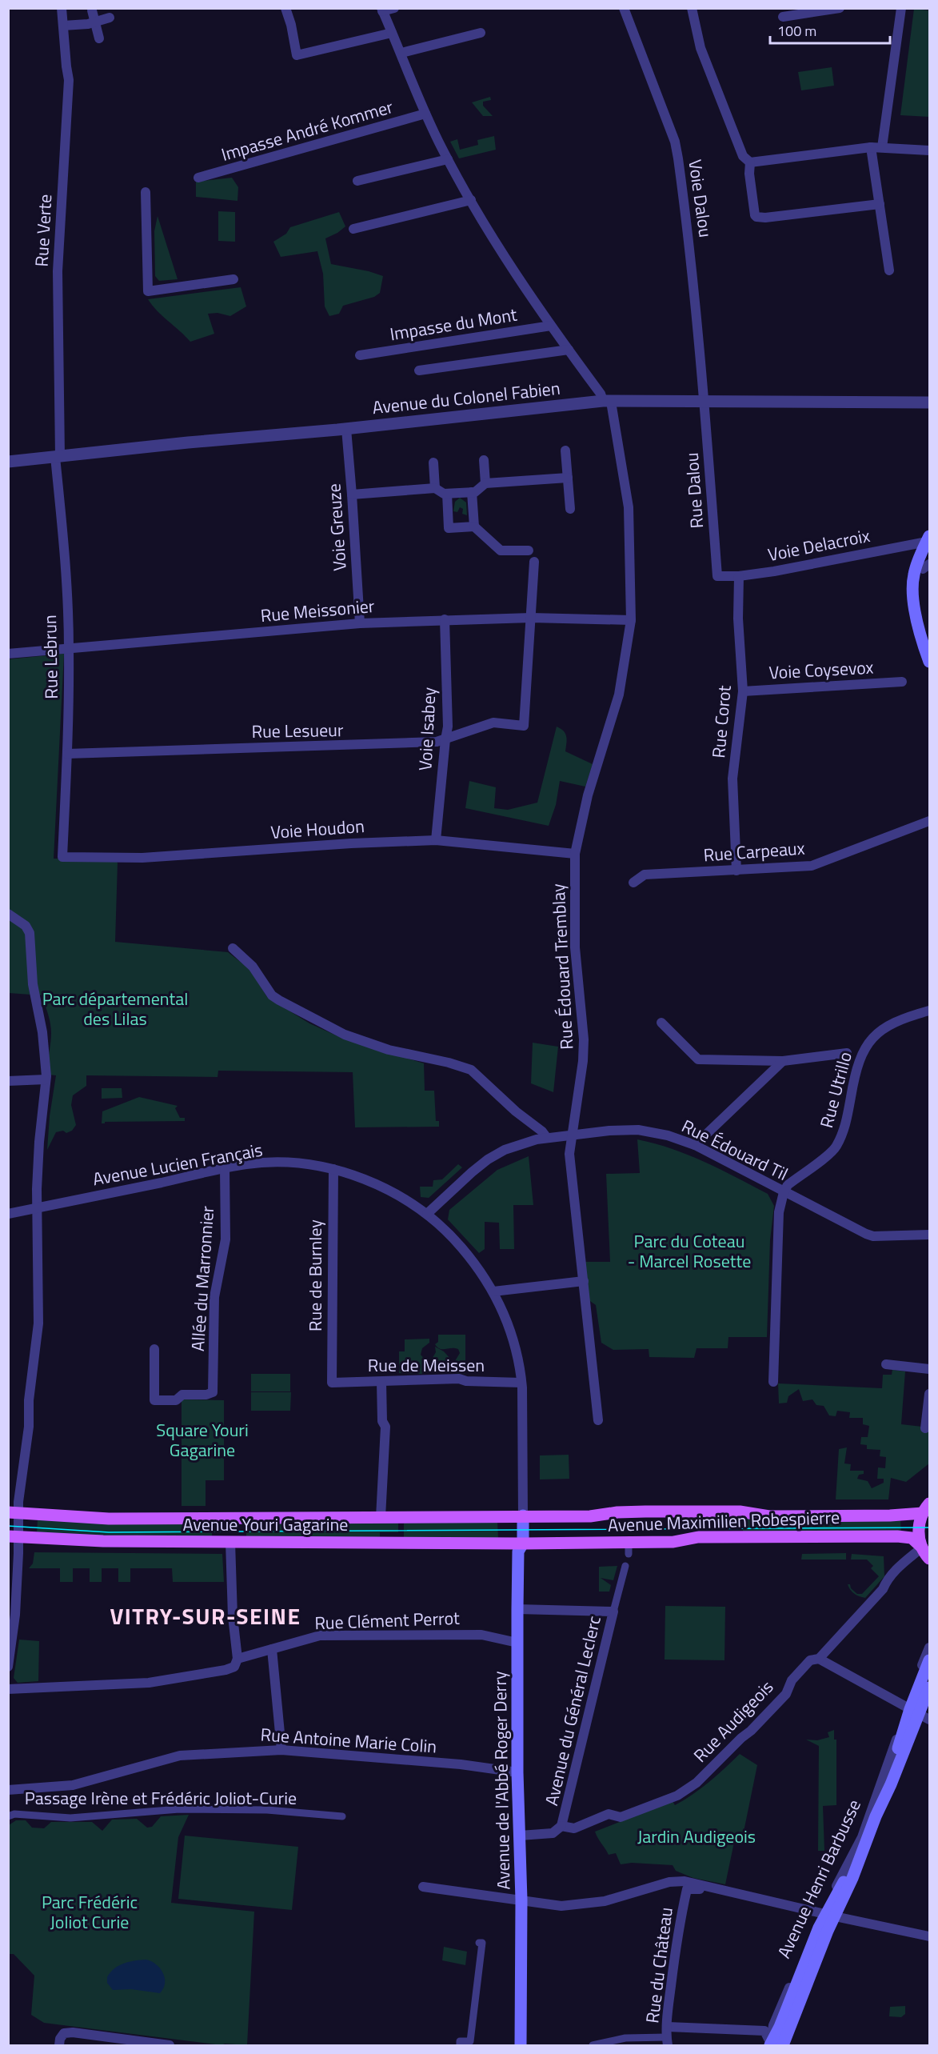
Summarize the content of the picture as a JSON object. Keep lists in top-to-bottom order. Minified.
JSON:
{"streets":{"main road":["Avenue Maximilien Robespierre","Avenue Youri Gagarine","Avenue de l'Abbé Roger Derry","Avenue Henri Barbusse"],"street":["Impasse André Kommer","Voie Dalou","Rue Verte","Impasse du Mont","Avenue du Colonel Fabien","Rue Dalou","Voie Greuze","Voie Delacroix","Rue Meissonier","Rue Lebrun","Voie Coysevox","Rue Corot","Voie Isabey","Rue Lesueur","Voie Houdon","Rue Carpeaux","Rue Édouard Tremblay","Rue Utrillo","Rue Édouard Til","Avenue Lucien Français","Rue de Burnley","Allée du Marronnier","Rue de Meissen","Rue Clément Perrot","Avenue du Général Leclerc","Rue Audigeois","Rue Antoine Marie Colin","Passage Irène et Frédéric Joliot-Curie","Rue du Château"]},"crossings":[["Impasse André Kommer","Rue Édouard Tremblay"],["Voie Dalou","Avenue du Colonel Fabien"],["Voie Dalou","Rue Dalou"],["Rue Verte","Avenue du Colonel Fabien"],["Rue Verte","Rue Lebrun"],["Impasse du Mont","Rue Édouard Tremblay"],["Avenue du Colonel Fabien","Rue Dalou"],["Avenue du Colonel Fabien","Voie Greuze"],["Avenue du Colonel Fabien","Rue Lebrun"],["Avenue du Colonel Fabien","Rue Édouard Tremblay"],["Rue Dalou","Voie Delacroix"],["Voie Greuze","Rue Meissonier"],["Voie Delacroix","Rue Corot"],["Rue Meissonier","Rue Lebrun"],["Rue Meissonier","Voie Isabey"],["Rue Meissonier","Rue Lesueur"],["Rue Meissonier","Rue Édouard Tremblay"],["Rue Lebrun","Rue Lesueur"],["Rue Lebrun","Voie Houdon"],["Voie Coysevox","Rue Corot"],["Rue Corot","Rue Carpeaux"],["Voie Isabey","Rue Lesueur"],["Voie Isabey","Voie Houdon"],["Voie Houdon","Rue Édouard Tremblay"],["Rue Édouard Tremblay","Rue Édouard Til"],["Rue Utrillo","Rue Édouard Til"],["Rue Édouard Til","Avenue Lucien Français"],["Avenue Lucien Français","Rue de Burnley"],["Avenue Lucien Français","Allée du Marronnier"],["Avenue Lucien Français","Rue de Meissen"],["Avenue Lucien Français","Avenue Maximilien Robespierre"],["Avenue Lucien Français","Avenue Youri Gagarine"],["Avenue Lucien Français","Avenue de l'Abbé Roger Derry"],["Rue de Burnley","Rue de Meissen"],["Avenue Maximilien Robespierre","Avenue Youri Gagarine"],["Avenue Maximilien Robespierre","Rue Audigeois"],["Avenue Maximilien Robespierre","Avenue de l'Abbé Roger Derry"],["Avenue Youri Gagarine","Avenue de l'Abbé Roger Derry"],["Rue Clément Perrot","Avenue de l'Abbé Roger Derry"],["Avenue du Général Leclerc","Rue Audigeois"],["Avenue du Général Leclerc","Avenue de l'Abbé Roger Derry"],["Rue Audigeois","Avenue de l'Abbé Roger Derry"],["Rue Antoine Marie Colin","Avenue de l'Abbé Roger Derry"],["Avenue Henri Barbusse","Rue du Château"]],"districts":["VITRY-SUR-SEINE"],"parks":["Parc départemental des Lilas","Parc du Coteau - Marcel Rosette","Square Youri Gagarine","Jardin Audigeois","Parc Frédéric Joliot Curie"],"scale_bar":"100 m"}
